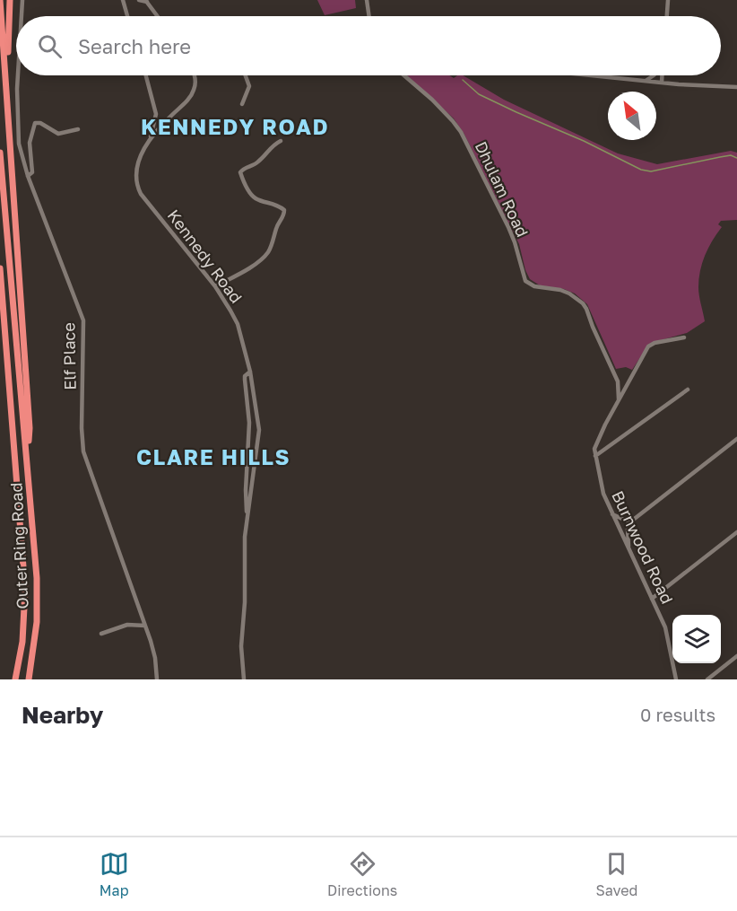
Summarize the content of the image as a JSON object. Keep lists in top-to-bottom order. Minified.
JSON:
{"streets":{"highway":["Outer Ring Road"],"street":["Dhulam Road","Kennedy Road","Elf Place","Burnwood Road"]},"crossings":[["Dhulam Road","Burnwood Road"]],"districts":["KENNEDY ROAD","CLARE HILLS"],"north":"top left","page":{"search":"Search here","heading":["Nearby","0 results"],"nav":["Map","Directions","Saved"]}}
